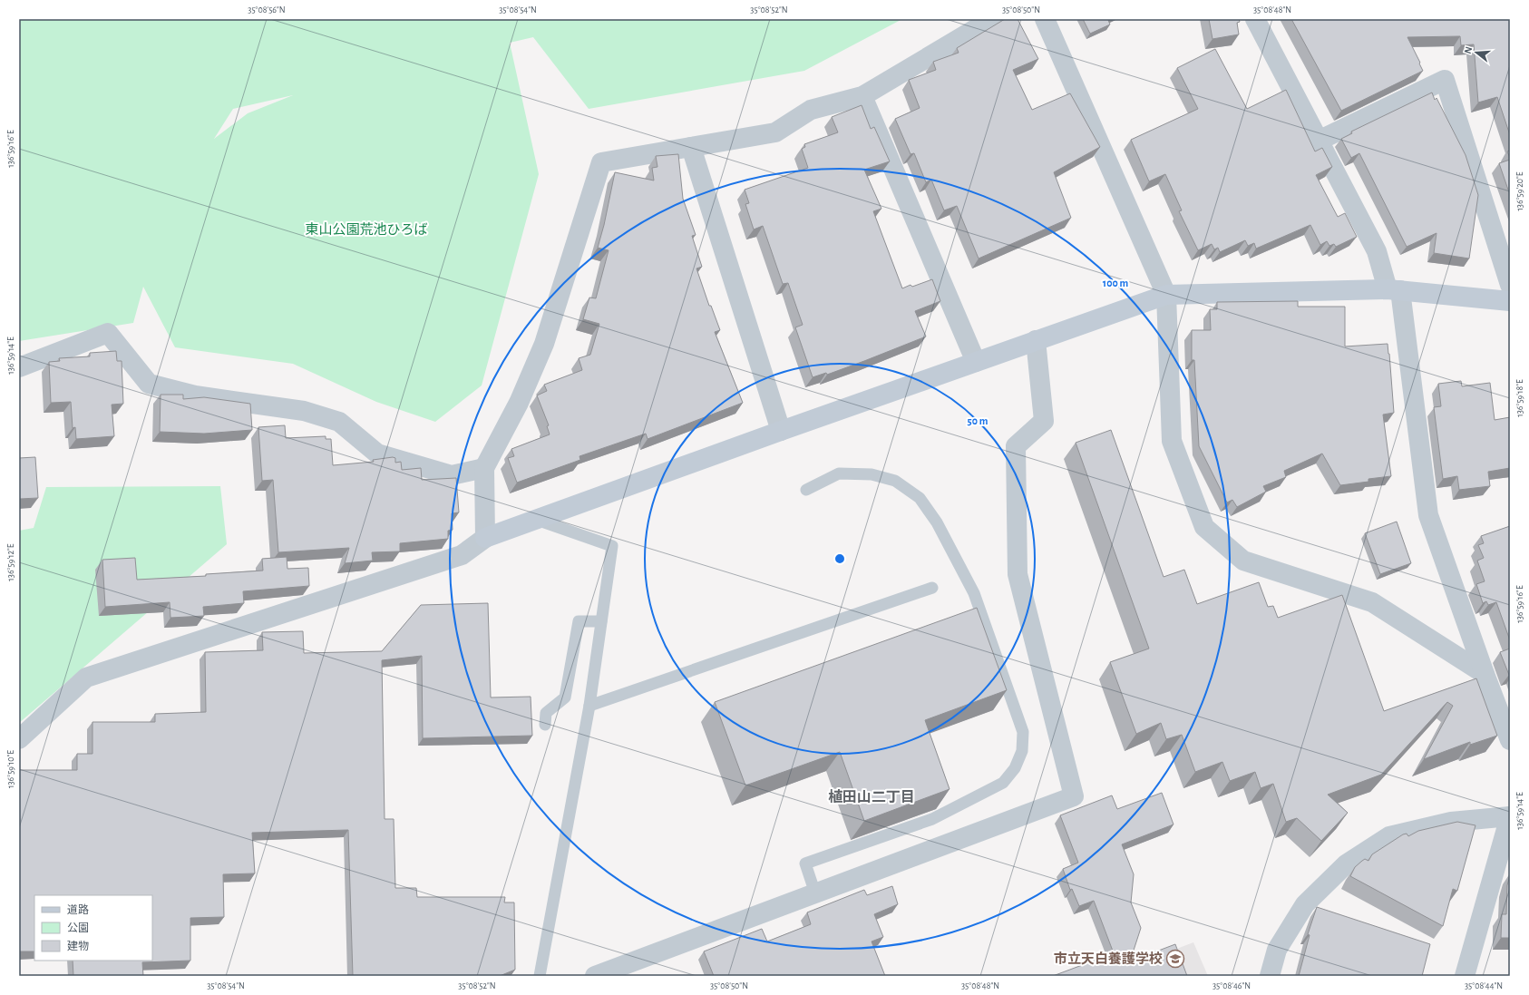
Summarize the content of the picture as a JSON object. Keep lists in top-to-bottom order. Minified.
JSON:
{"districts":["植田山二丁目"],"parks":["東山公園荒池ひろば"],"places":{"school or university":["市立天白養護学校"]},"legend":["道路","公園","建物"],"north":"left","coordinates":["35°08'56\"N","35°08'54\"N","35°08'52\"N","35°08'50\"N","35°08'48\"N","136°59'16\"E","136°59'20\"E","136°59'14\"E","136°59'18\"E","136°59'12\"E","136°59'10\"E","35°08'46\"N","35°08'44\"N"],"rings":["100 m","50 m"]}
